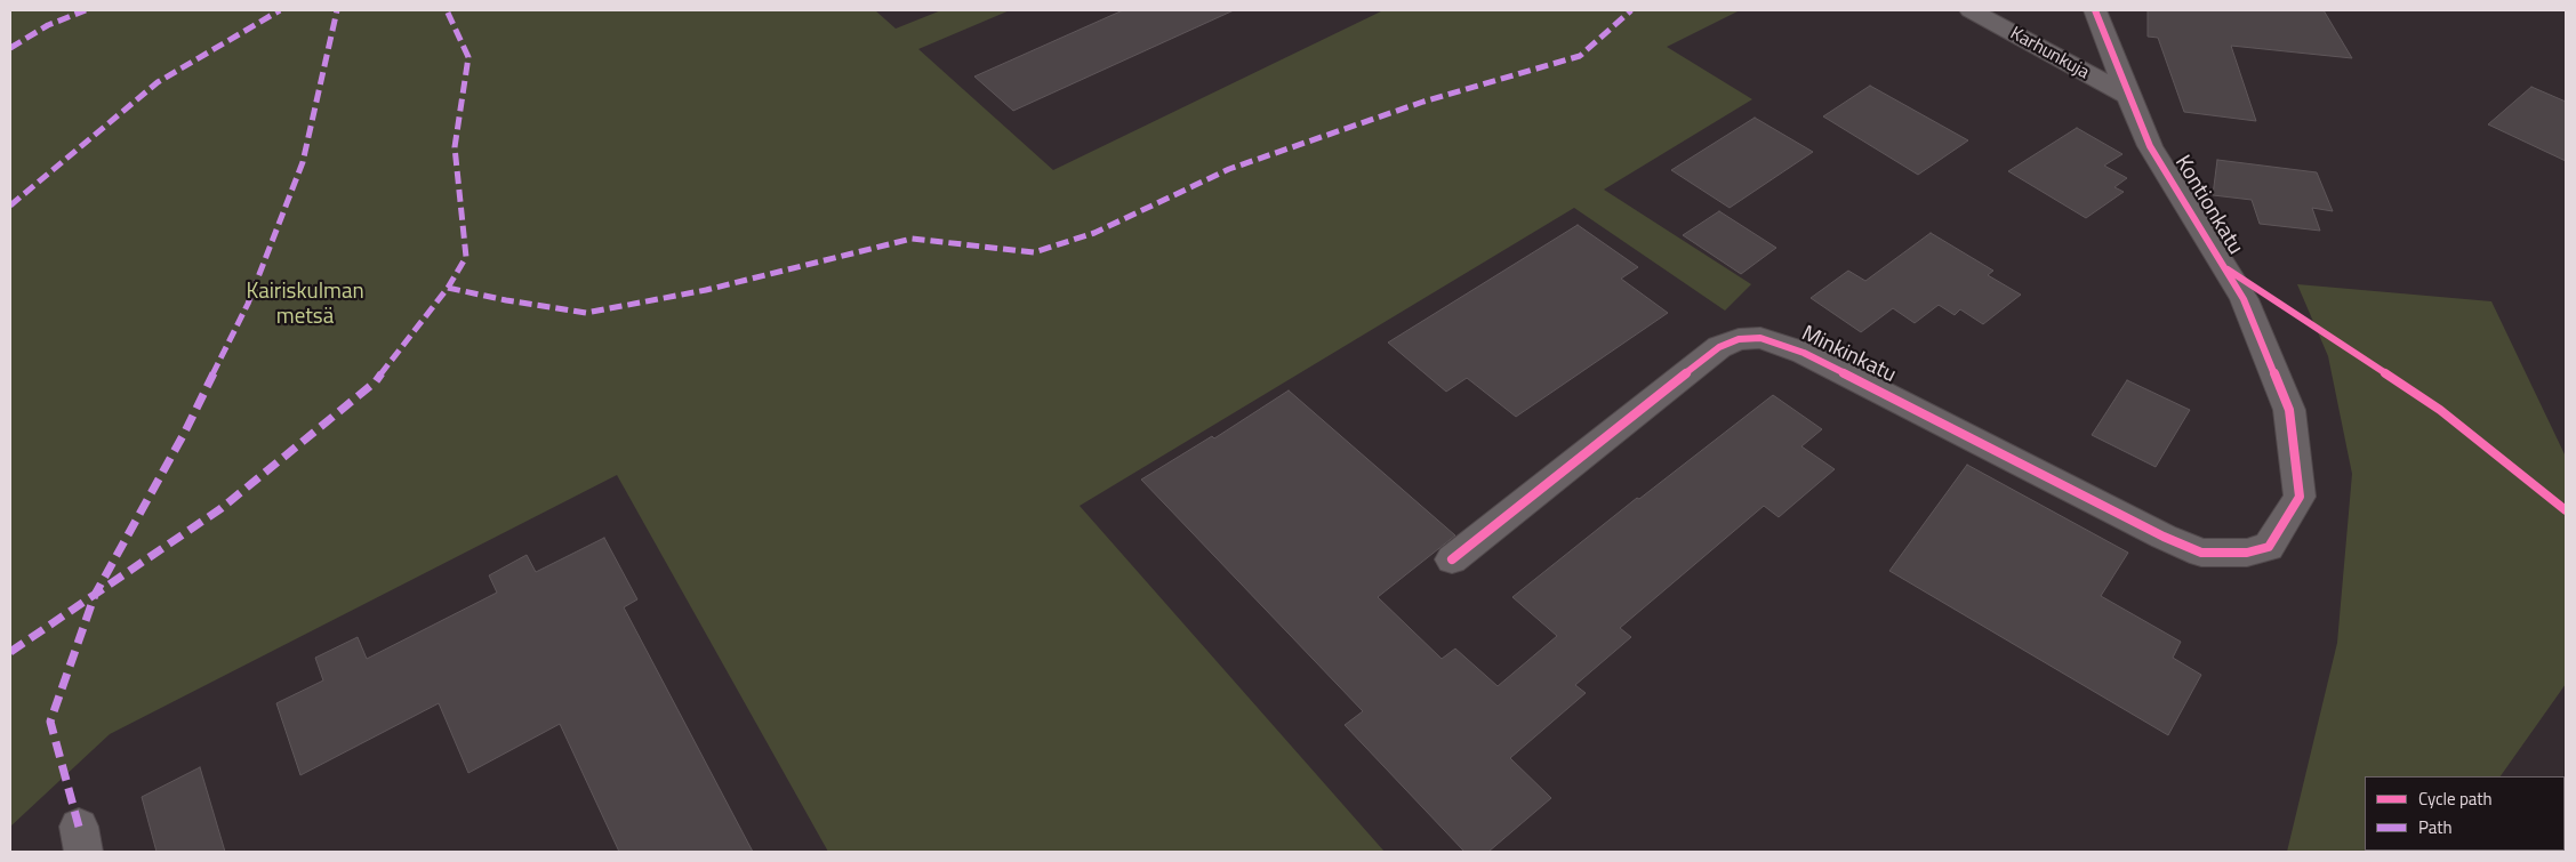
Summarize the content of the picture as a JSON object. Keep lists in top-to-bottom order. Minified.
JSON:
{"streets":{"street":["Karhunkuja","Kontionkatu","Minkinkatu"]},"crossings":[["Karhunkuja","Kontionkatu"],["Kontionkatu","Minkinkatu"]],"parks":["Kairiskulman metsä"],"legend":["Cycle path","Path"]}
